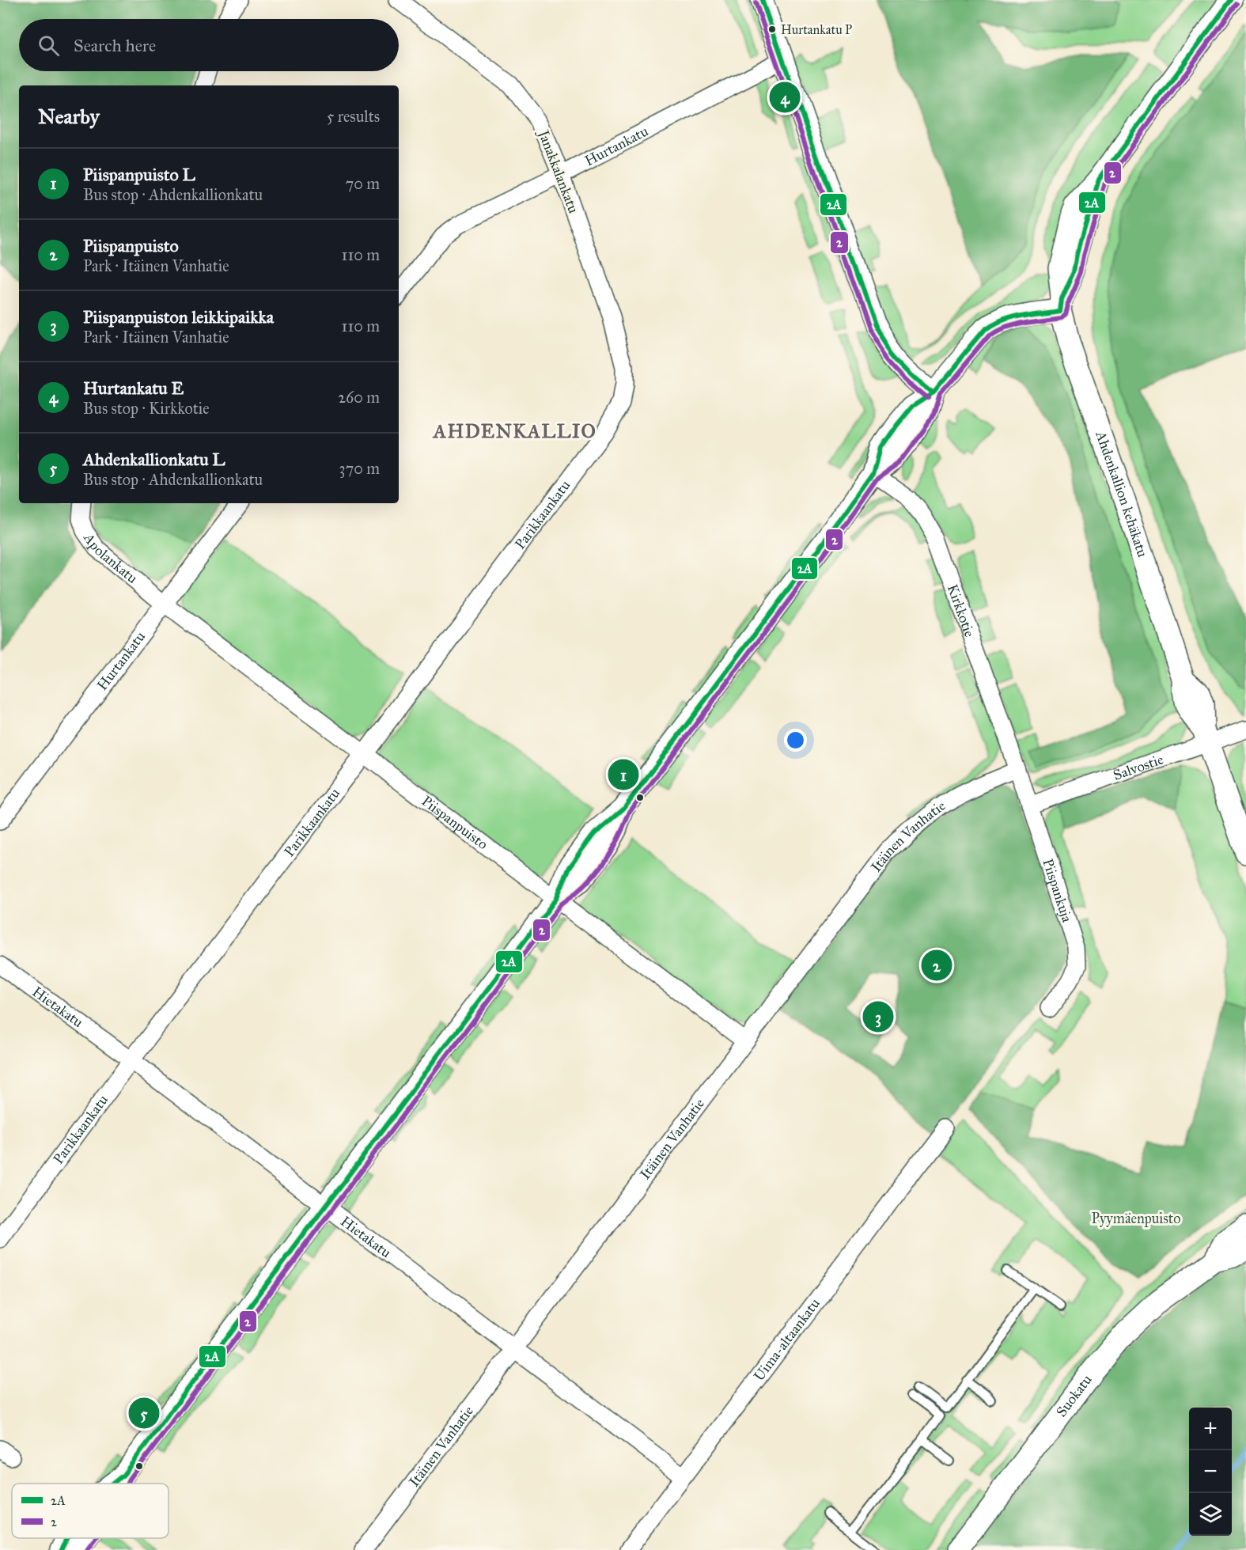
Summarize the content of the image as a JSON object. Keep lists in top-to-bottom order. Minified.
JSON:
{"streets":{"street":["Hurtankatu","Janakkalankatu","Ahdenkallion kehäkatu","Parikkaankatu","Apolankatu","Kirkkotie","Salvostie","Piispanpuisto","Itäinen Vanhatie","Piispankuja","Hietakatu","Uima-altaankatu","Suokatu"]},"crossings":[["Hurtankatu","Janakkalankatu"],["Hurtankatu","Apolankatu"],["Hurtankatu","Piispanpuisto"],["Janakkalankatu","Parikkaankatu"],["Ahdenkallion kehäkatu","Salvostie"],["Parikkaankatu","Piispanpuisto"],["Parikkaankatu","Hietakatu"],["Apolankatu","Piispanpuisto"],["Kirkkotie","Itäinen Vanhatie"],["Kirkkotie","Piispankuja"],["Salvostie","Piispankuja"],["Piispanpuisto","Itäinen Vanhatie"],["Itäinen Vanhatie","Piispankuja"],["Itäinen Vanhatie","Hietakatu"],["Hietakatu","Uima-altaankatu"]],"districts":["AHDENKALLIO"],"parks":["Pyymäenpuisto"],"places":["Hurtankatu P"],"lines":["transit line 2A","transit line 2"],"legend":["2A","2"],"page":{"search":"Search here","pins":["4","1","2","3","5"],"heading":["Nearby","5 results"],"list":[{"mark":"1","name":"Piispanpuisto L","note":"Bus stop · Ahdenkallionkatu","value":"70 m"},{"mark":"2","name":"Piispanpuisto","note":"Park · Itäinen Vanhatie","value":"110 m"},{"mark":"3","name":"Piispanpuiston leikkipaikka","note":"Park · Itäinen Vanhatie","value":"110 m"},{"mark":"4","name":"Hurtankatu E","note":"Bus stop · Kirkkotie","value":"260 m"},{"mark":"5","name":"Ahdenkallionkatu L","note":"Bus stop · Ahdenkallionkatu","value":"370 m"}],"map_buttons":["+","−"]}}
